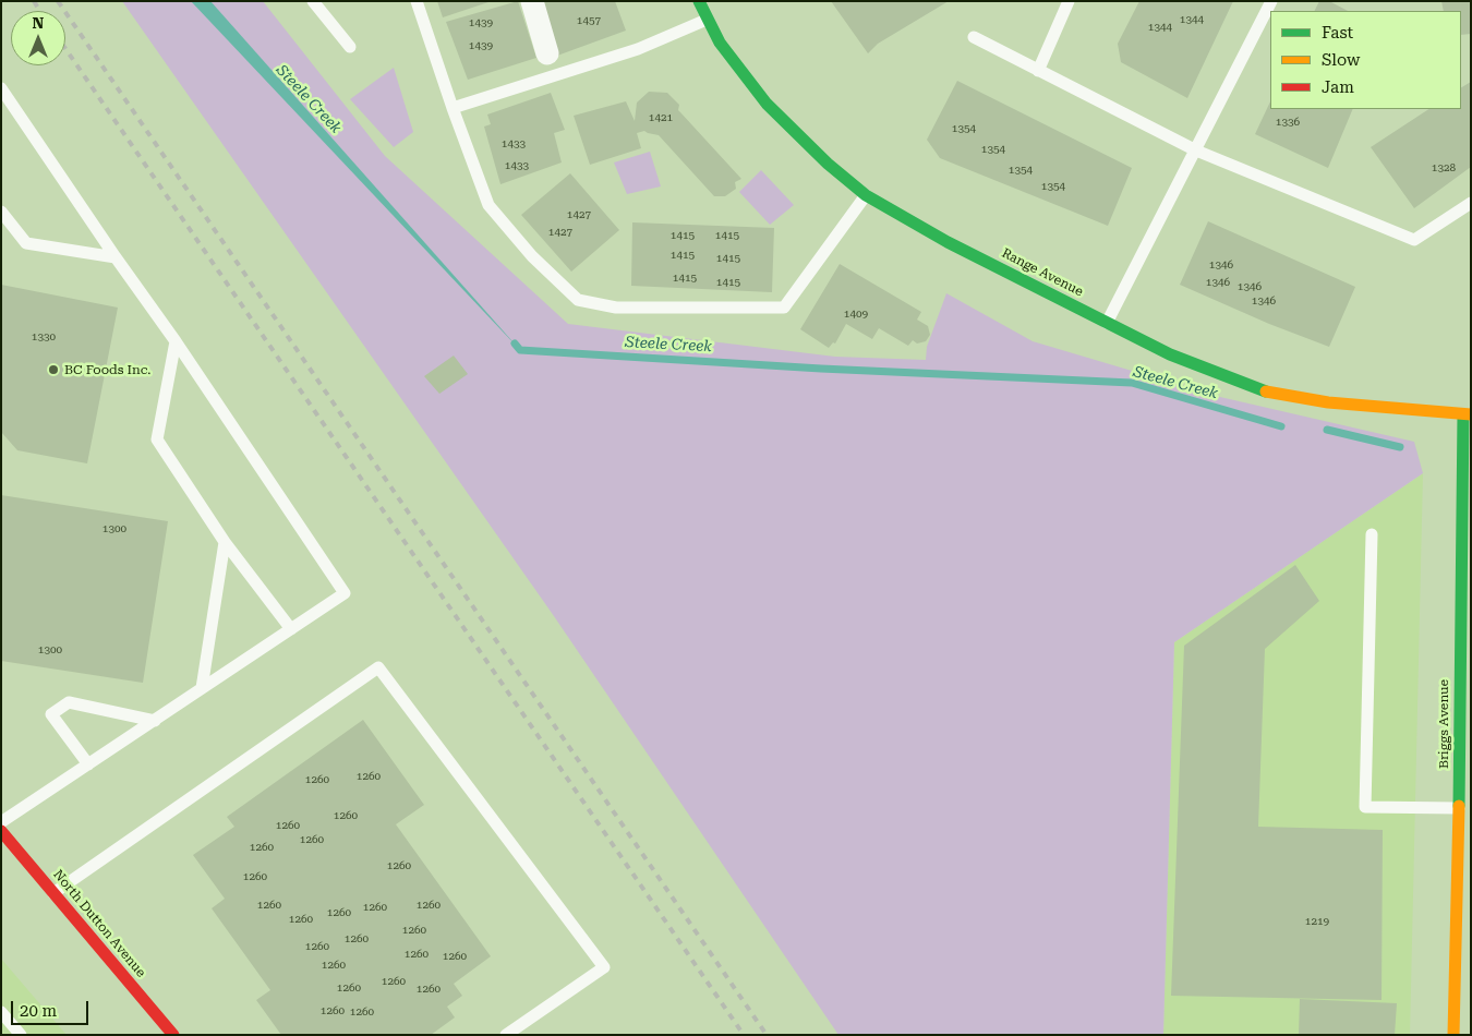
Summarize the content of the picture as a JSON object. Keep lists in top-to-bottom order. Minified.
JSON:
{"streets":{"street":["Range Avenue","Briggs Avenue","North Dutton Avenue"]},"crossings":[["Range Avenue","Briggs Avenue"]],"water":["Steele Creek"],"places":["BC Foods Inc."],"house_numbers":["1344","1457","1439","1344","1439","1421","1336","1354","1433","1354","1433","1328","1354","1354","1427","1427","1415","1415","1415","1415","1346","1415","1415","1346","1346","1346","1409","1330","1300","1300","1260","1260","1260","1260","1260","1260","1260","1260","1260","1260","1260","1260","1260","1219","1260","1260","1260","1260","1260","1260","1260","1260","1260","1260","1260"],"legend":["Fast","Slow","Jam"],"scale_bar":"20 m","north":"top"}
